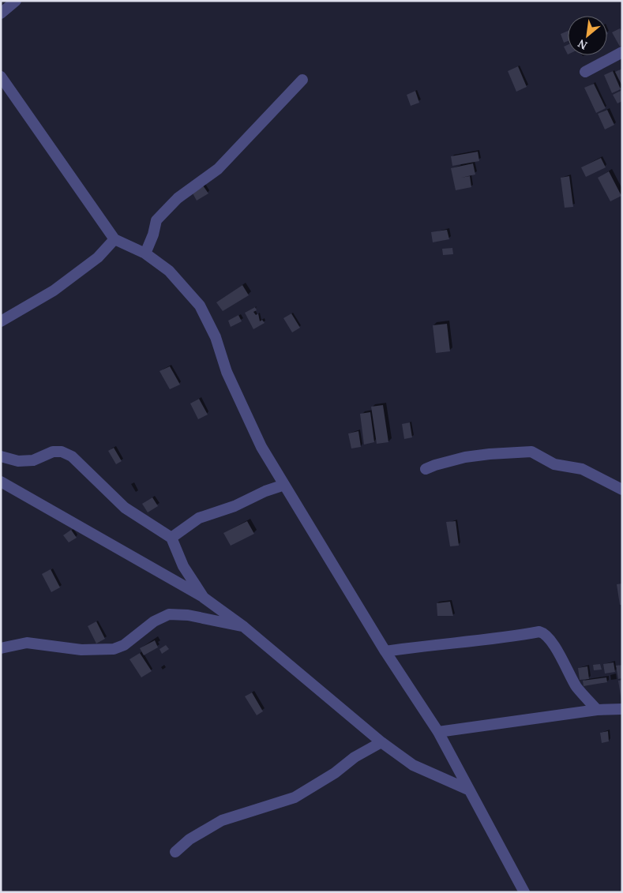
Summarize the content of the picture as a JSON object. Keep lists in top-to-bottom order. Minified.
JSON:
{"north":"bottom left"}
